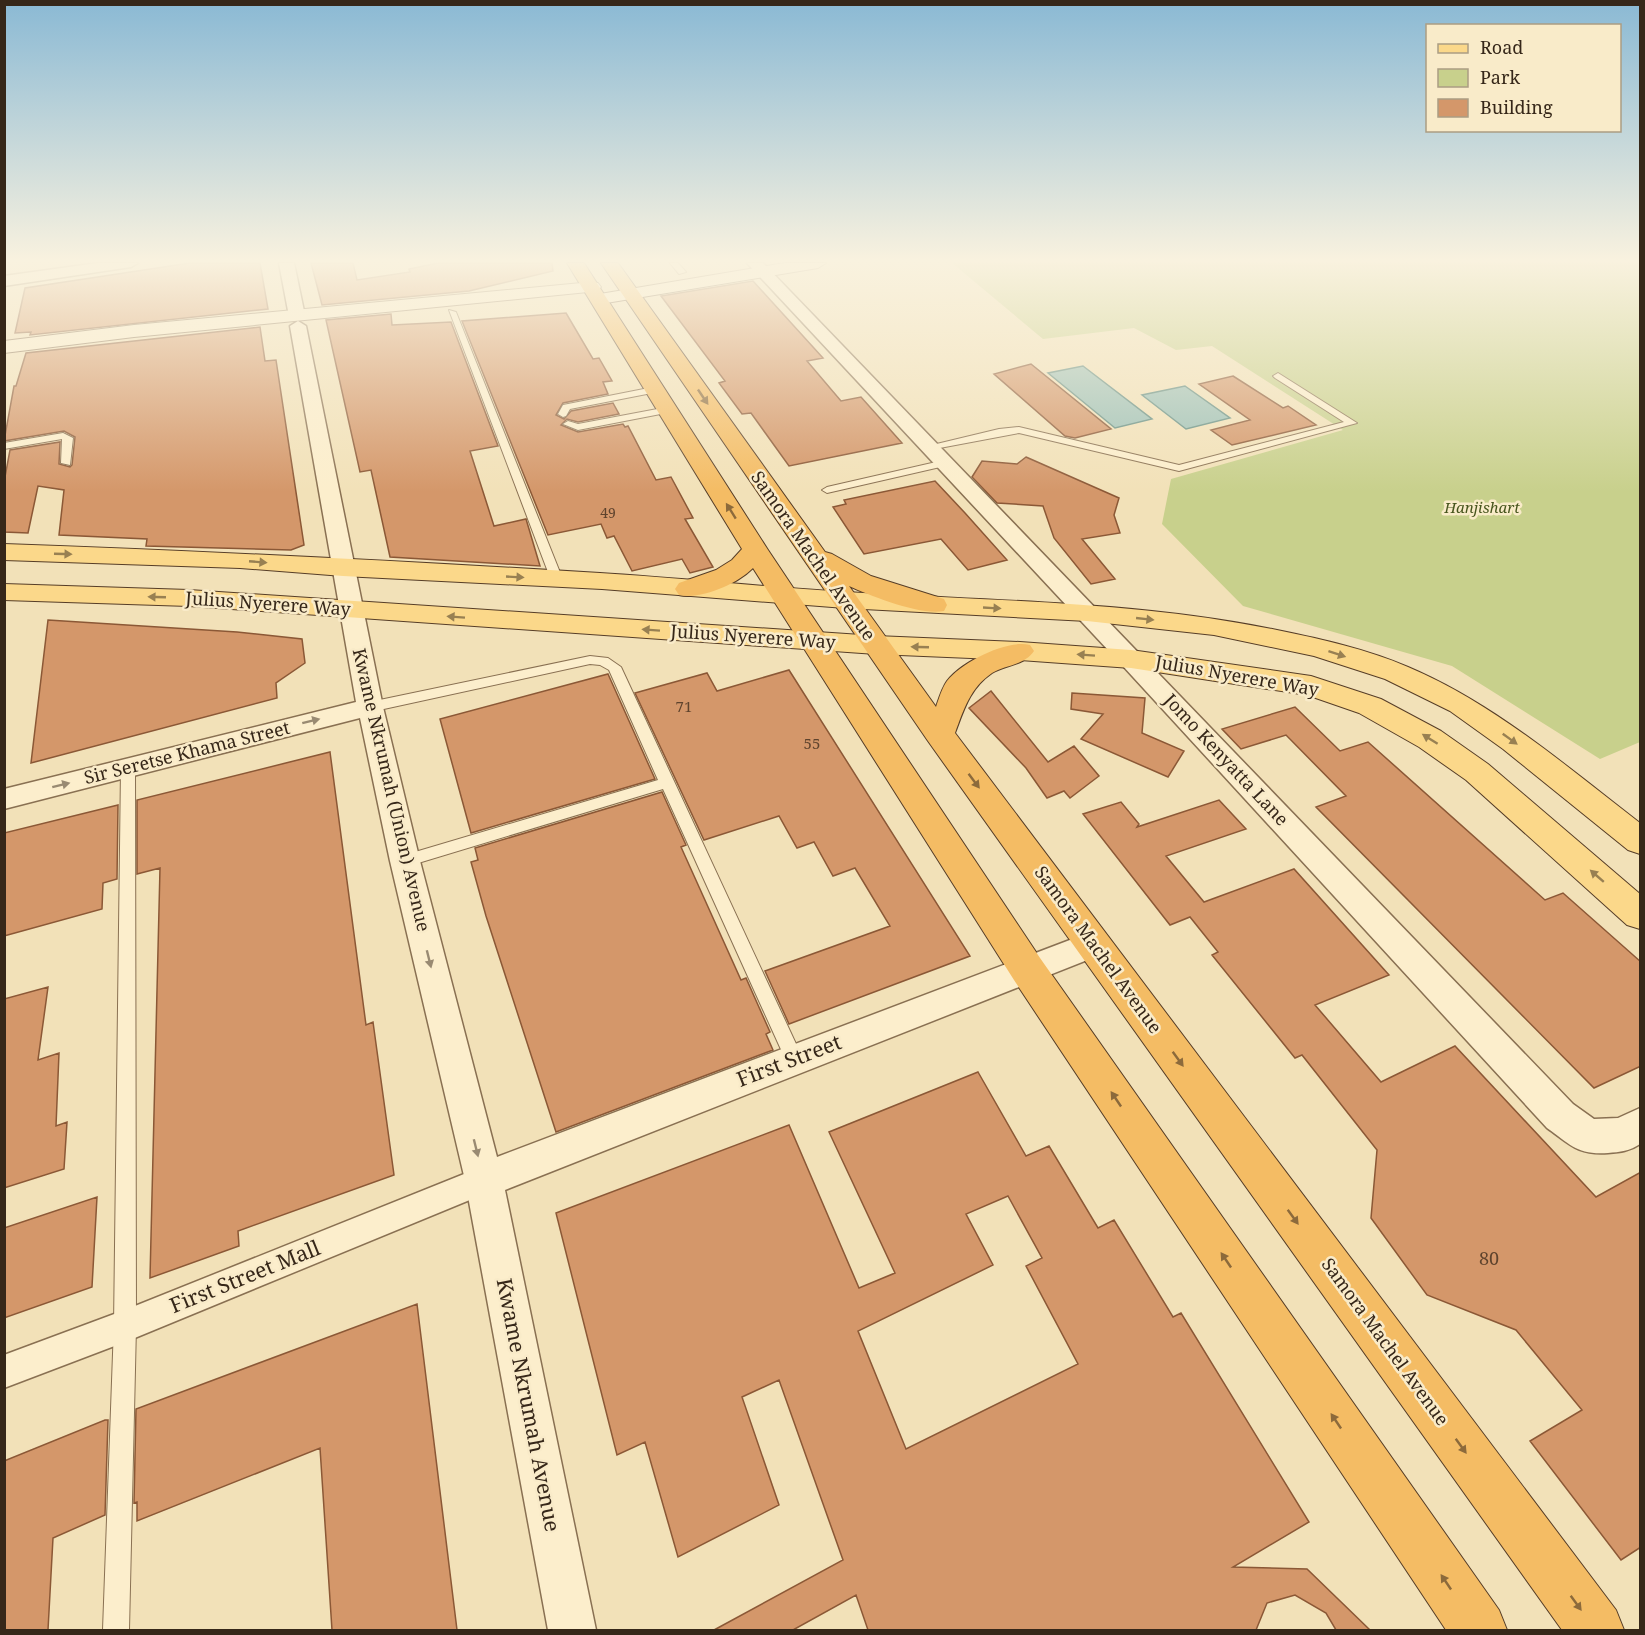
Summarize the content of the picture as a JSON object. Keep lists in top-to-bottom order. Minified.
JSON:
{"streets":{"highway":["Samora Machel Avenue"],"main road":["Julius Nyerere Way"],"street":["Sir Seretse Khama Street","Jomo Kenyatta Lane","Kwame Nkrumah (Union) Avenue","First Street","First Street Mall","Kwame Nkrumah Avenue"]},"crossings":[["Samora Machel Avenue","Julius Nyerere Way"],["Samora Machel Avenue","First Street"],["Julius Nyerere Way","Jomo Kenyatta Lane"],["Julius Nyerere Way","Kwame Nkrumah (Union) Avenue"],["Sir Seretse Khama Street","Kwame Nkrumah (Union) Avenue"],["Kwame Nkrumah (Union) Avenue","First Street"],["Kwame Nkrumah (Union) Avenue","First Street Mall"],["Kwame Nkrumah (Union) Avenue","Kwame Nkrumah Avenue"],["First Street","First Street Mall"],["First Street","Kwame Nkrumah Avenue"],["First Street Mall","Kwame Nkrumah Avenue"]],"one_way":["Sir Seretse Khama Street","Kwame Nkrumah (Union) Avenue"],"parks":["Hanjishart"],"house_numbers":["49","71","55","80"],"legend":["Road","Park","Building"]}
